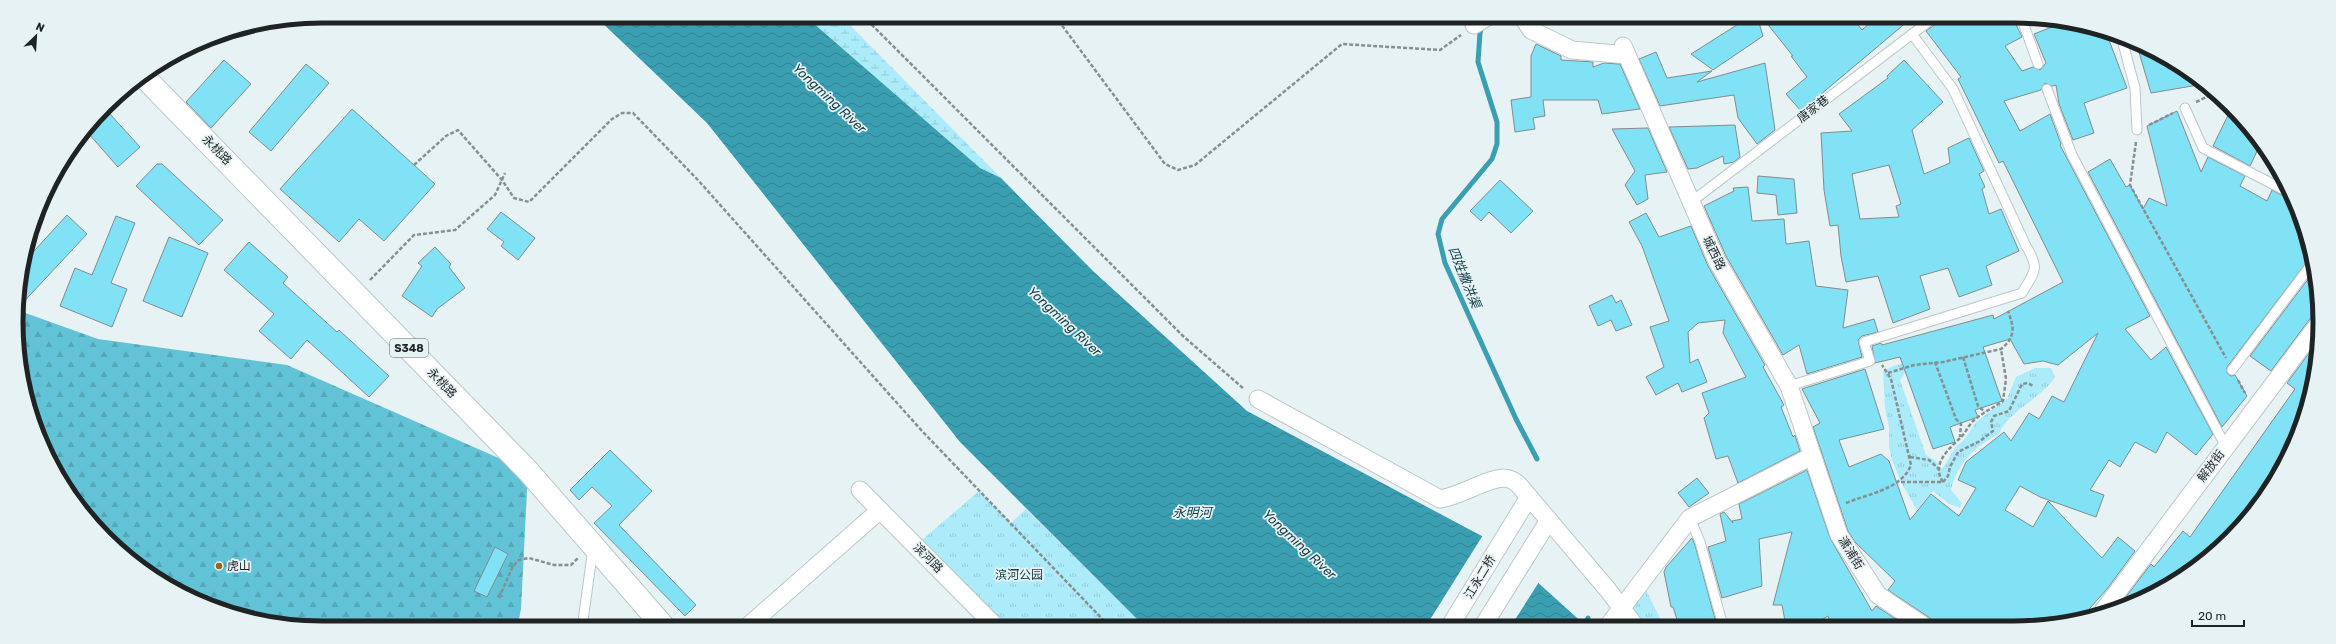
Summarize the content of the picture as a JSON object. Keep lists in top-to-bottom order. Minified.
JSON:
{"streets":{"main road":["永桃路","S348"],"street":["城西路","解放街","潇浦街","滨河路","江永二桥"],"lane":["唐家巷"]},"crossings":[["唐家巷","城西路"],["城西路","潇浦街"]],"water":["Yongming River","四姓撇洪渠","永明河"],"parks":["滨河公园"],"places":["虎山"],"scale_bar":"20 m","north":"top right"}
